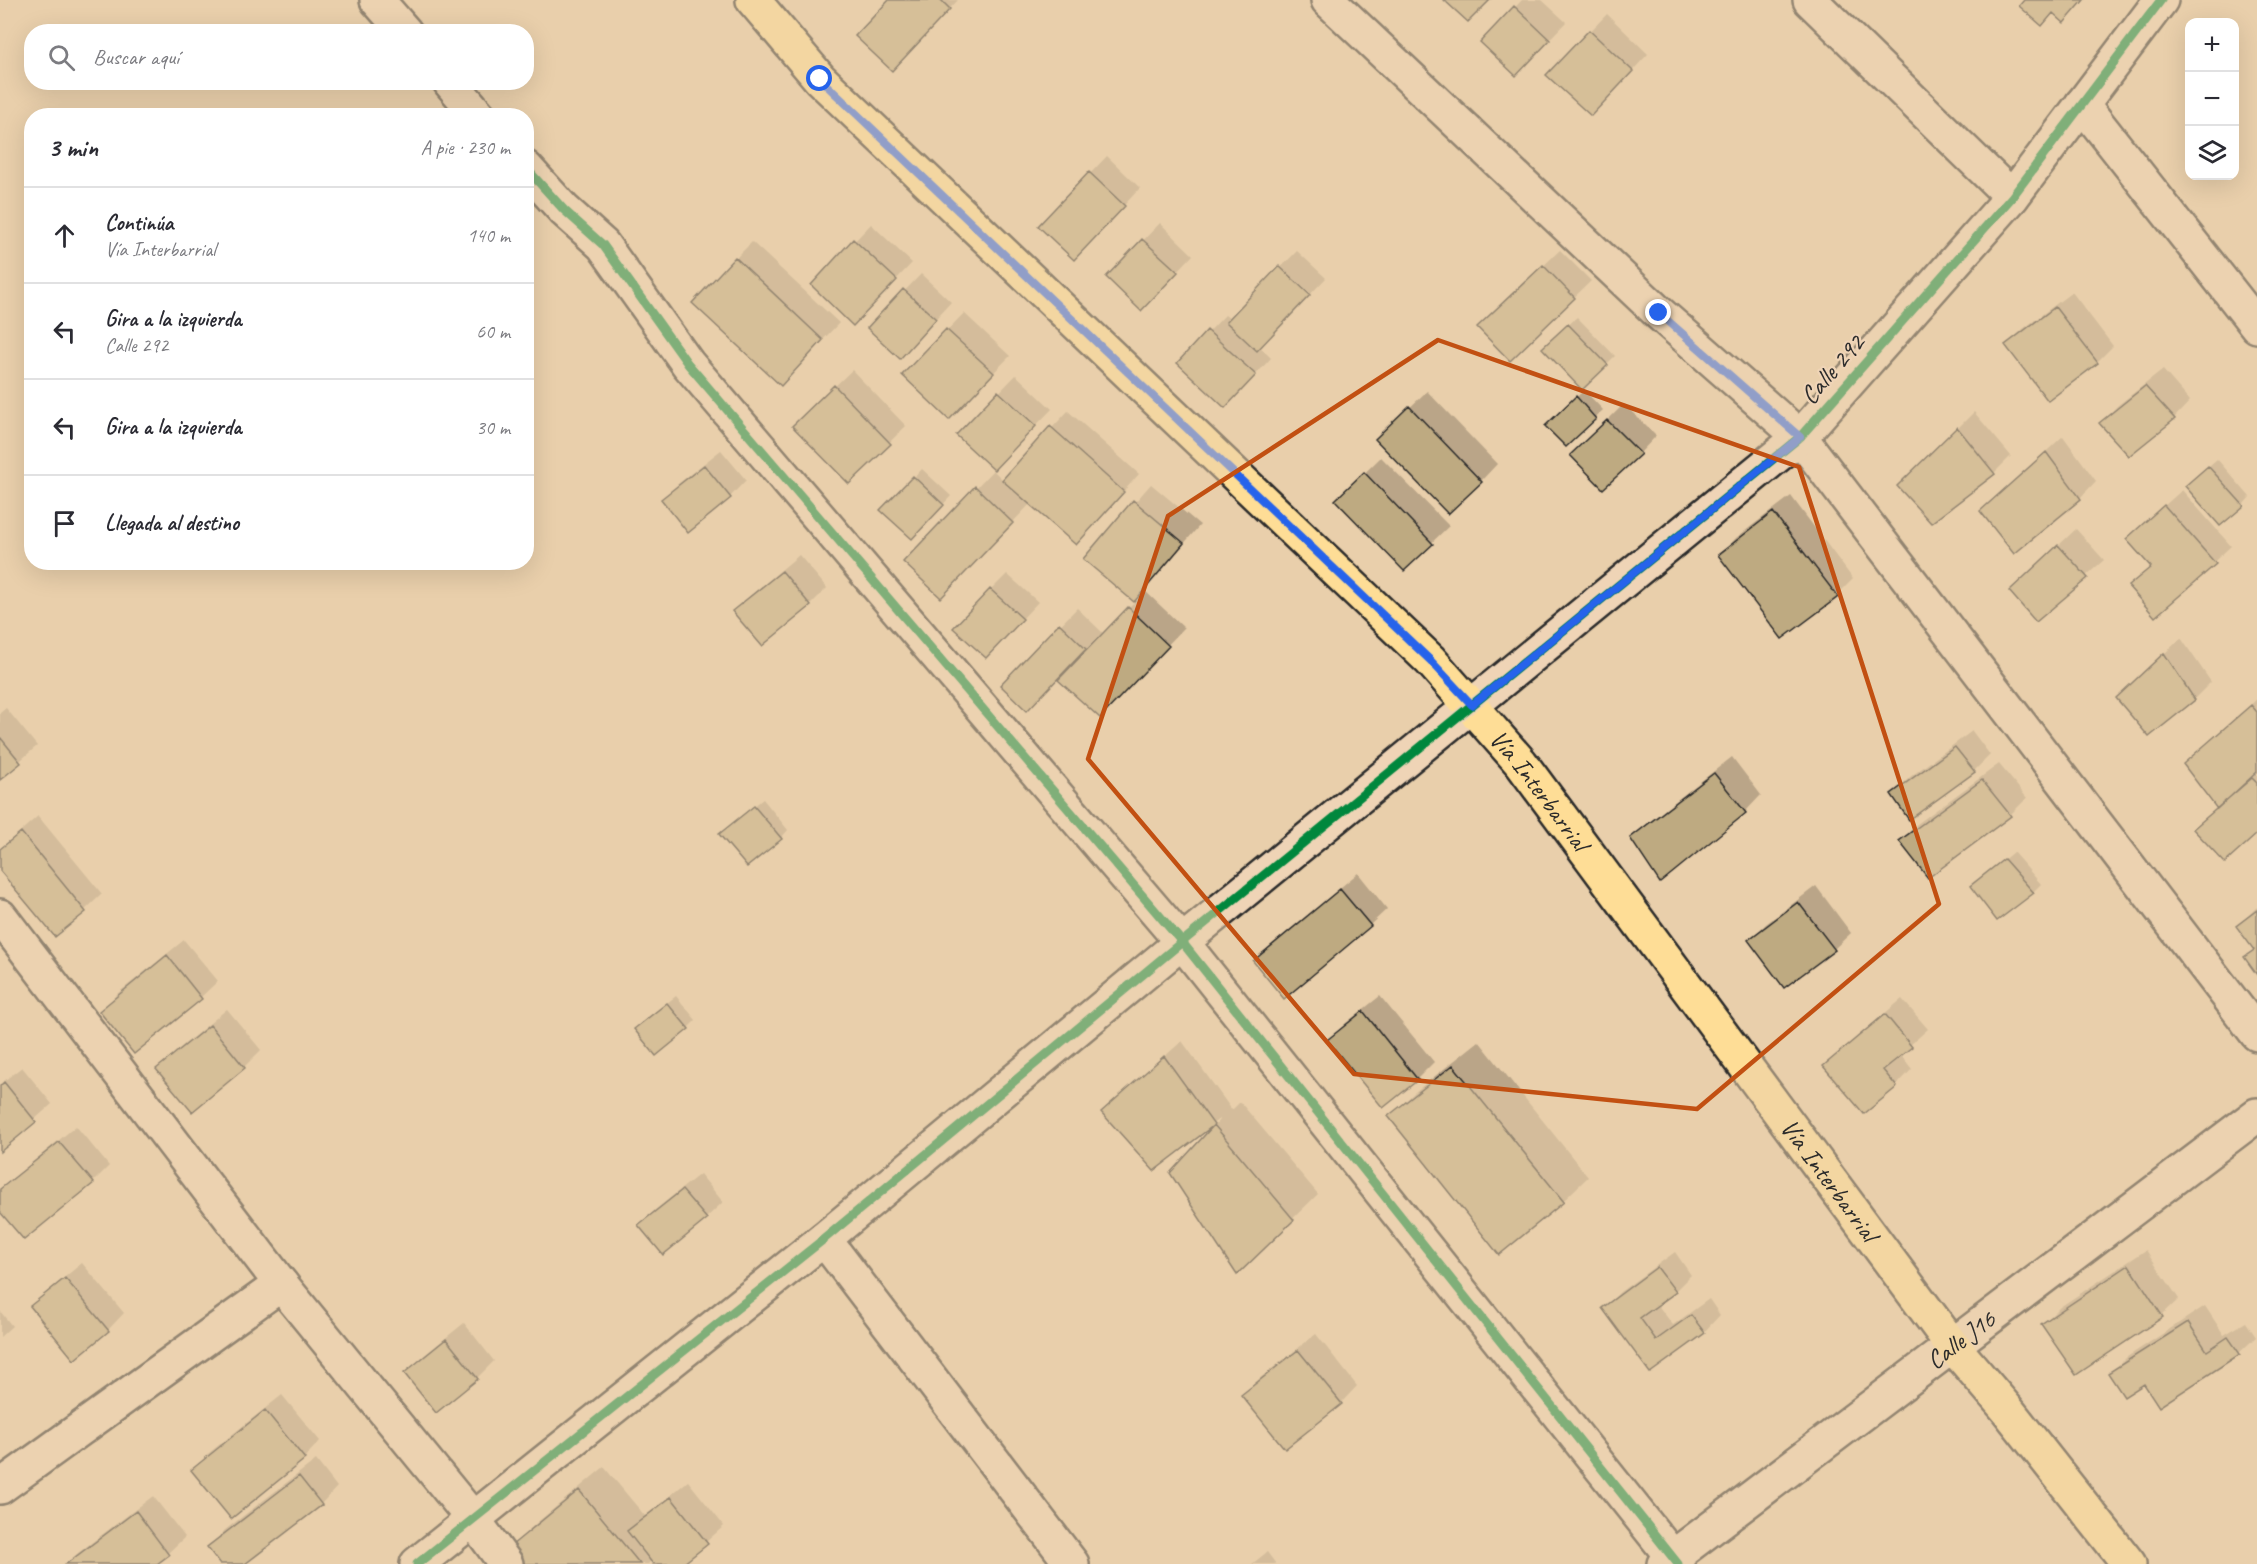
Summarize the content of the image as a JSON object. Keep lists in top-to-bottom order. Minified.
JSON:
{"streets":{"main road":["Vía Interbarrial"],"street":["Calle 292","Calle J16"]},"crossings":[["Calle 292","Vía Interbarrial"],["Vía Interbarrial","Calle J16"]],"page":{"map_buttons":["+","−"],"search":"Buscar aquí","heading":["3 min","A pie · 230 m"],"list":[["Continúa","Vía Interbarrial","140 m"],["Gira a la izquierda","Calle 292","60 m"],["Gira a la izquierda","30 m"],"Llegada al destino"]}}
